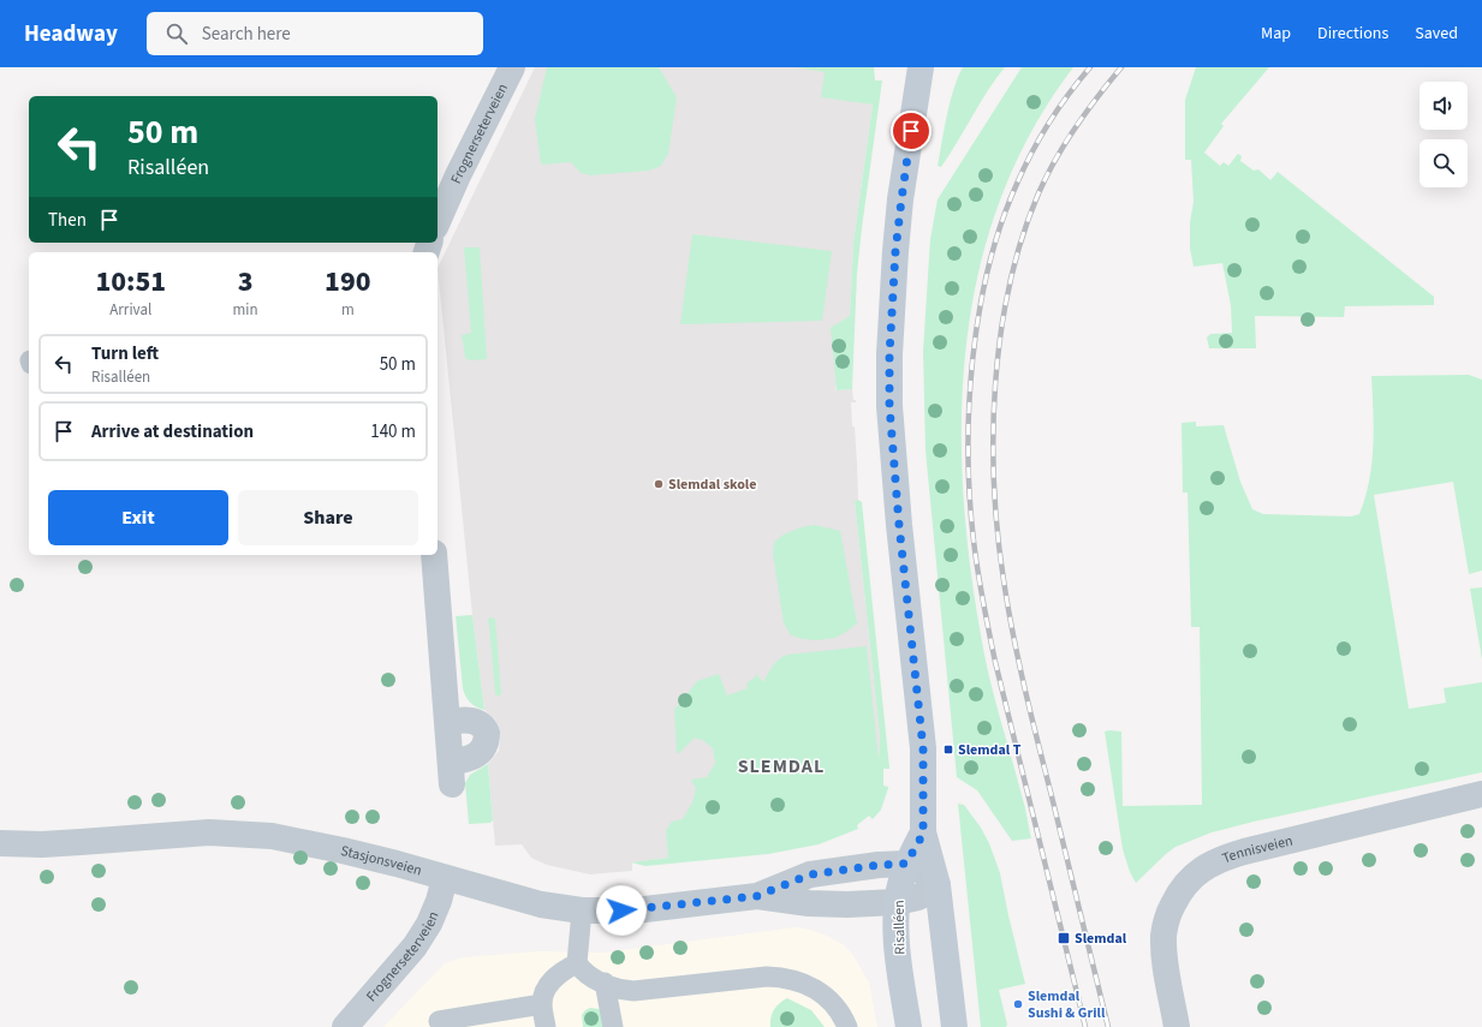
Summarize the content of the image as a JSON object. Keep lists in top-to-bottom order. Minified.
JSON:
{"streets":{"main road":["Risalléen"],"street":["Frognerseterveien","Tennisveien","Stasjonsveien"]},"crossings":[["Frognerseterveien","Stasjonsveien"],["Stasjonsveien","Risalléen"]],"districts":["SLEMDAL"],"places":{"other":["Slemdal skole","Slemdal Sushi & Grill"],"transit":["Slemdal T","Slemdal"]},"page":{"header":"Headway","search":"Search here","nav":["Map","Directions","Saved"],"turn":["50 m","Risalléen"],"then":"Then","eta":["10:51","Arrival","3","min","190","m"],"list":[{"name":"Turn left","note":"Risalléen","value":"50 m"},{"name":"Arrive at destination","value":"140 m"}],"buttons":["Exit","Share"]}}
